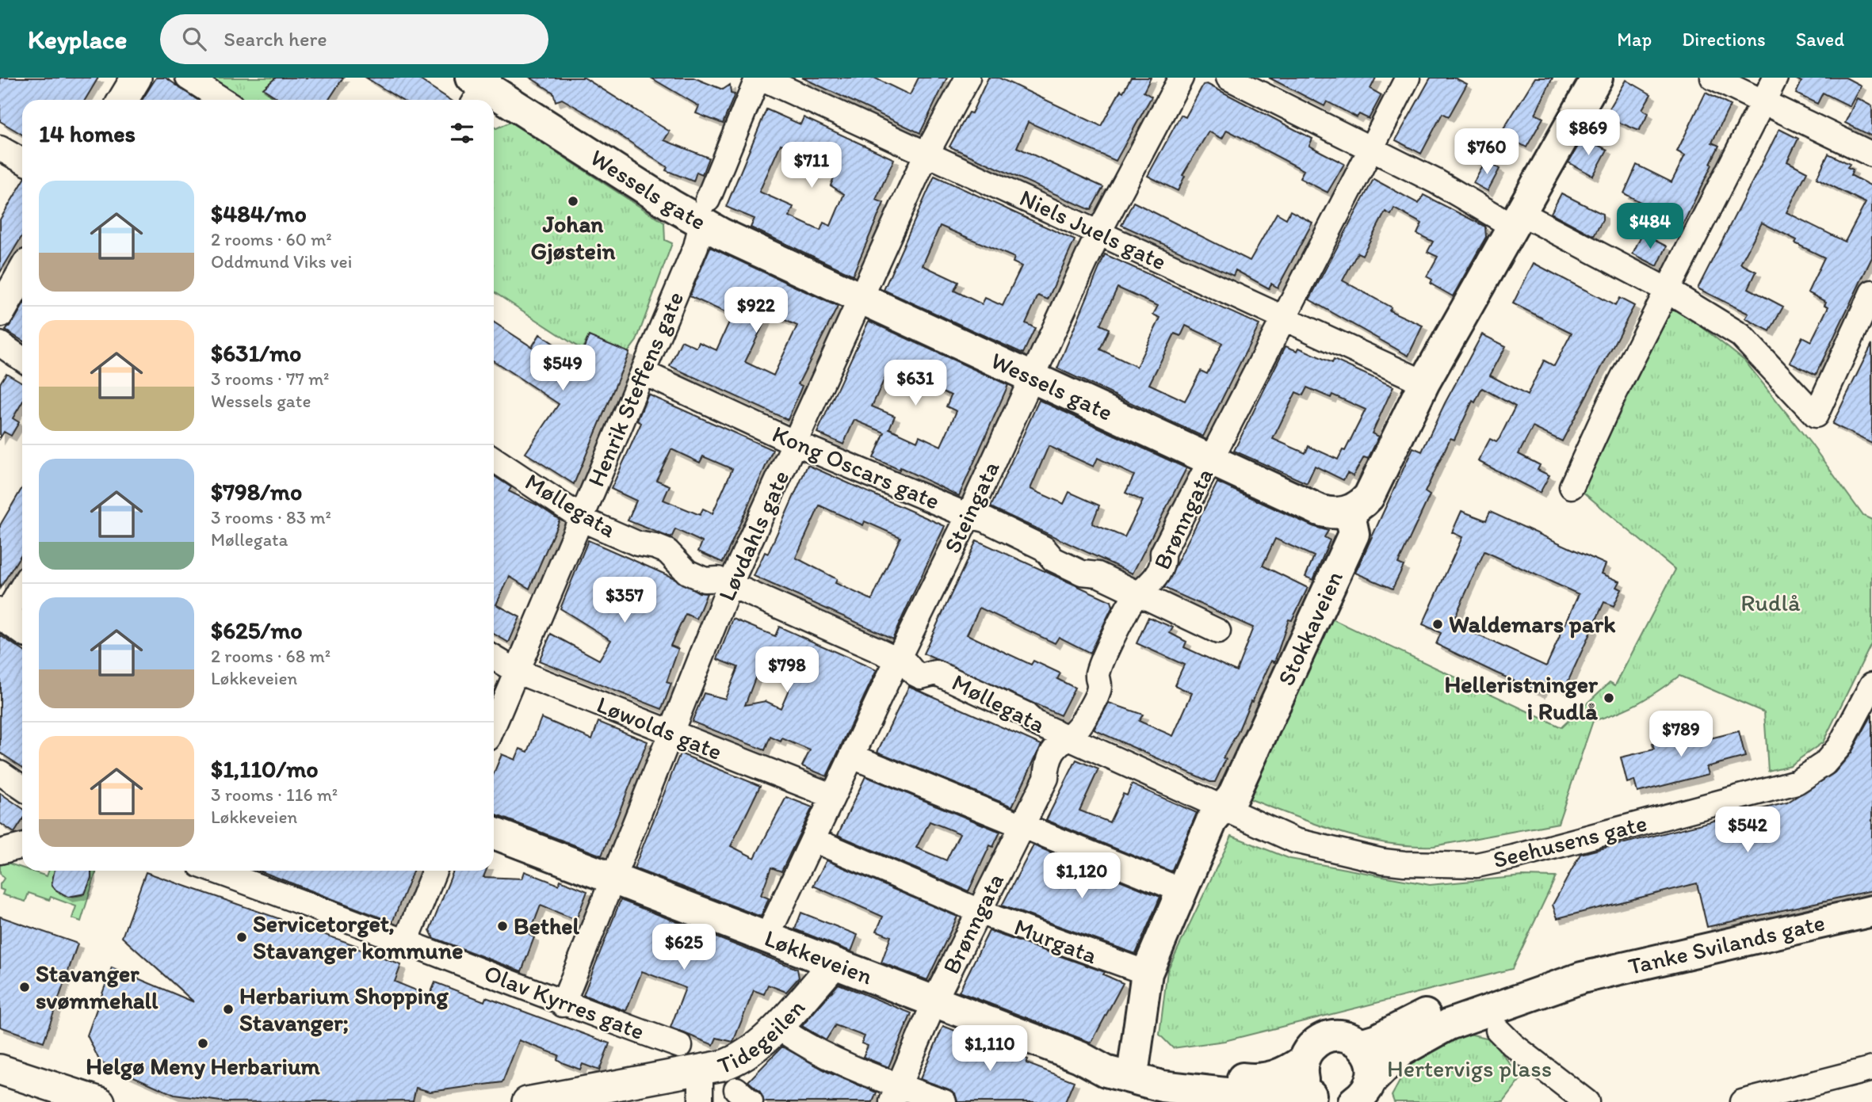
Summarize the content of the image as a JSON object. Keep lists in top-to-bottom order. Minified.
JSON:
{"streets":{"main road":["Wessels gate","Stokkaveien","Tanke Svilands gate","Løkkeveien"],"street":["Niels Juels gate","Henrik Steffens gate","Kong Oscars gate","Møllegata","Steingata","Brønngata","Løvdahls gate","Løwolds gate","Seehusens gate","Murgata","Olav Kyrres gate","Tidegeilen"]},"crossings":[["Wessels gate","Henrik Steffens gate"],["Wessels gate","Steingata"],["Wessels gate","Brønngata"],["Wessels gate","Løvdahls gate"],["Wessels gate","Stokkaveien"],["Niels Juels gate","Henrik Steffens gate"],["Niels Juels gate","Steingata"],["Niels Juels gate","Brønngata"],["Niels Juels gate","Løvdahls gate"],["Henrik Steffens gate","Kong Oscars gate"],["Henrik Steffens gate","Møllegata"],["Henrik Steffens gate","Løwolds gate"],["Kong Oscars gate","Steingata"],["Kong Oscars gate","Brønngata"],["Kong Oscars gate","Løvdahls gate"],["Møllegata","Steingata"],["Møllegata","Brønngata"],["Møllegata","Løvdahls gate"],["Møllegata","Stokkaveien"],["Møllegata","Seehusens gate"],["Steingata","Løwolds gate"],["Steingata","Murgata"],["Steingata","Løkkeveien"],["Brønngata","Murgata"],["Brønngata","Løkkeveien"],["Løvdahls gate","Løwolds gate"],["Løvdahls gate","Løkkeveien"],["Løvdahls gate","Olav Kyrres gate"],["Stokkaveien","Seehusens gate"],["Stokkaveien","Murgata"],["Stokkaveien","Løkkeveien"],["Tanke Svilands gate","Løkkeveien"],["Løkkeveien","Tidegeilen"]],"parks":["Rudlå","Hertervigs plass"],"places":["Johan Gjøstein","Waldemars park","Helleristninger i Rudlå","Bethel","Servicetorget, Stavanger kommune","Stavanger svømmehall","Herbarium Shopping Stavanger;","Helgø Meny Herbarium"],"page":{"header":"Keyplace","search":"Search here","nav":["Map","Directions","Saved"],"heading":"14 homes","price":["$869","$760","$711","$484","$922","$549","$631","$357","$798","$789","$542","$1,120","$625","$1,110"],"list":[{"name":"$484/mo","note":"2 rooms · 60 m² · Oddmund Viks vei"},{"name":"$631/mo","note":"3 rooms · 77 m² · Wessels gate"},{"name":"$798/mo","note":"3 rooms · 83 m² · Møllegata"},{"name":"$625/mo","note":"2 rooms · 68 m² · Løkkeveien"},{"name":"$1,110/mo","note":"3 rooms · 116 m² · Løkkeveien"}]}}
